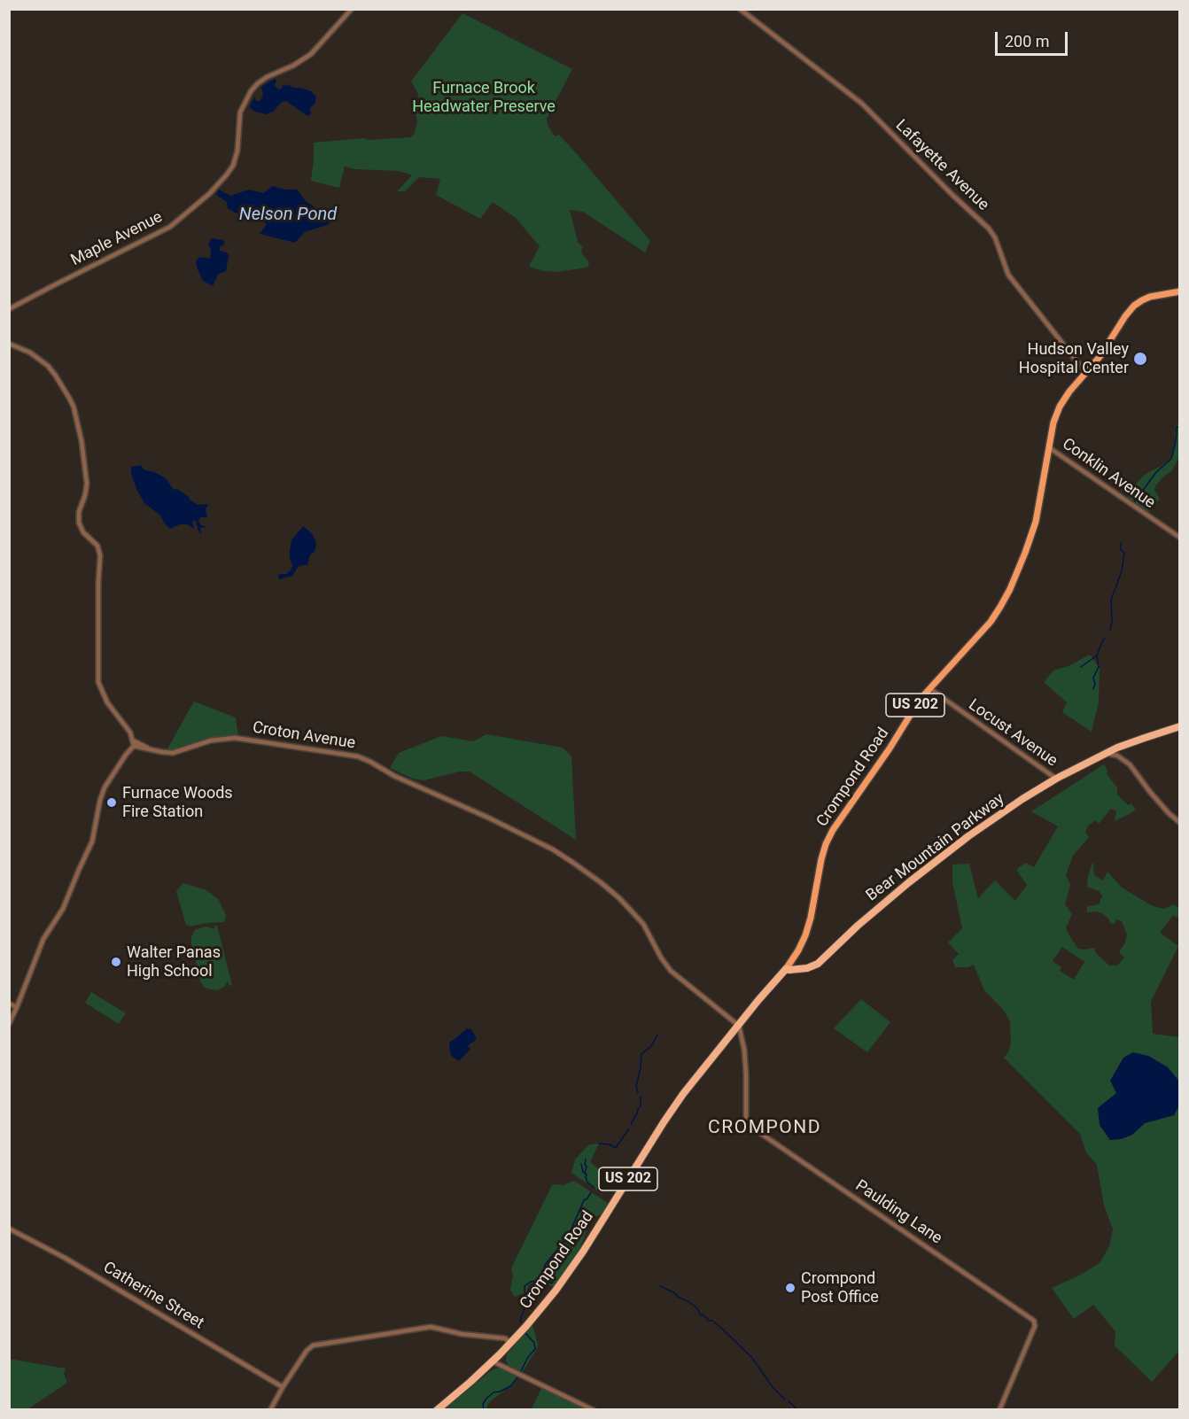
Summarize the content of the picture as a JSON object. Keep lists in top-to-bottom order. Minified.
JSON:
{"streets":{"highway":["US 202","Crompond Road","Bear Mountain Parkway"],"street":["Lafayette Avenue","Maple Avenue","Conklin Avenue","Locust Avenue","Croton Avenue","Paulding Lane","Catherine Street"]},"crossings":[["Lafayette Avenue","Crompond Road"],["Conklin Avenue","Crompond Road"],["Locust Avenue","Crompond Road"],["Locust Avenue","Bear Mountain Parkway"],["Croton Avenue","Crompond Road"],["Croton Avenue","Paulding Lane"],["Crompond Road","Bear Mountain Parkway"],["Crompond Road","Paulding Lane"]],"districts":["CROMPOND"],"water":["Nelson Pond"],"parks":["Furnace Brook Headwater Preserve"],"places":["Hudson Valley Hospital Center","Furnace Woods Fire Station","Walter Panas High School","Crompond Post Office"],"scale_bar":"200 m"}
